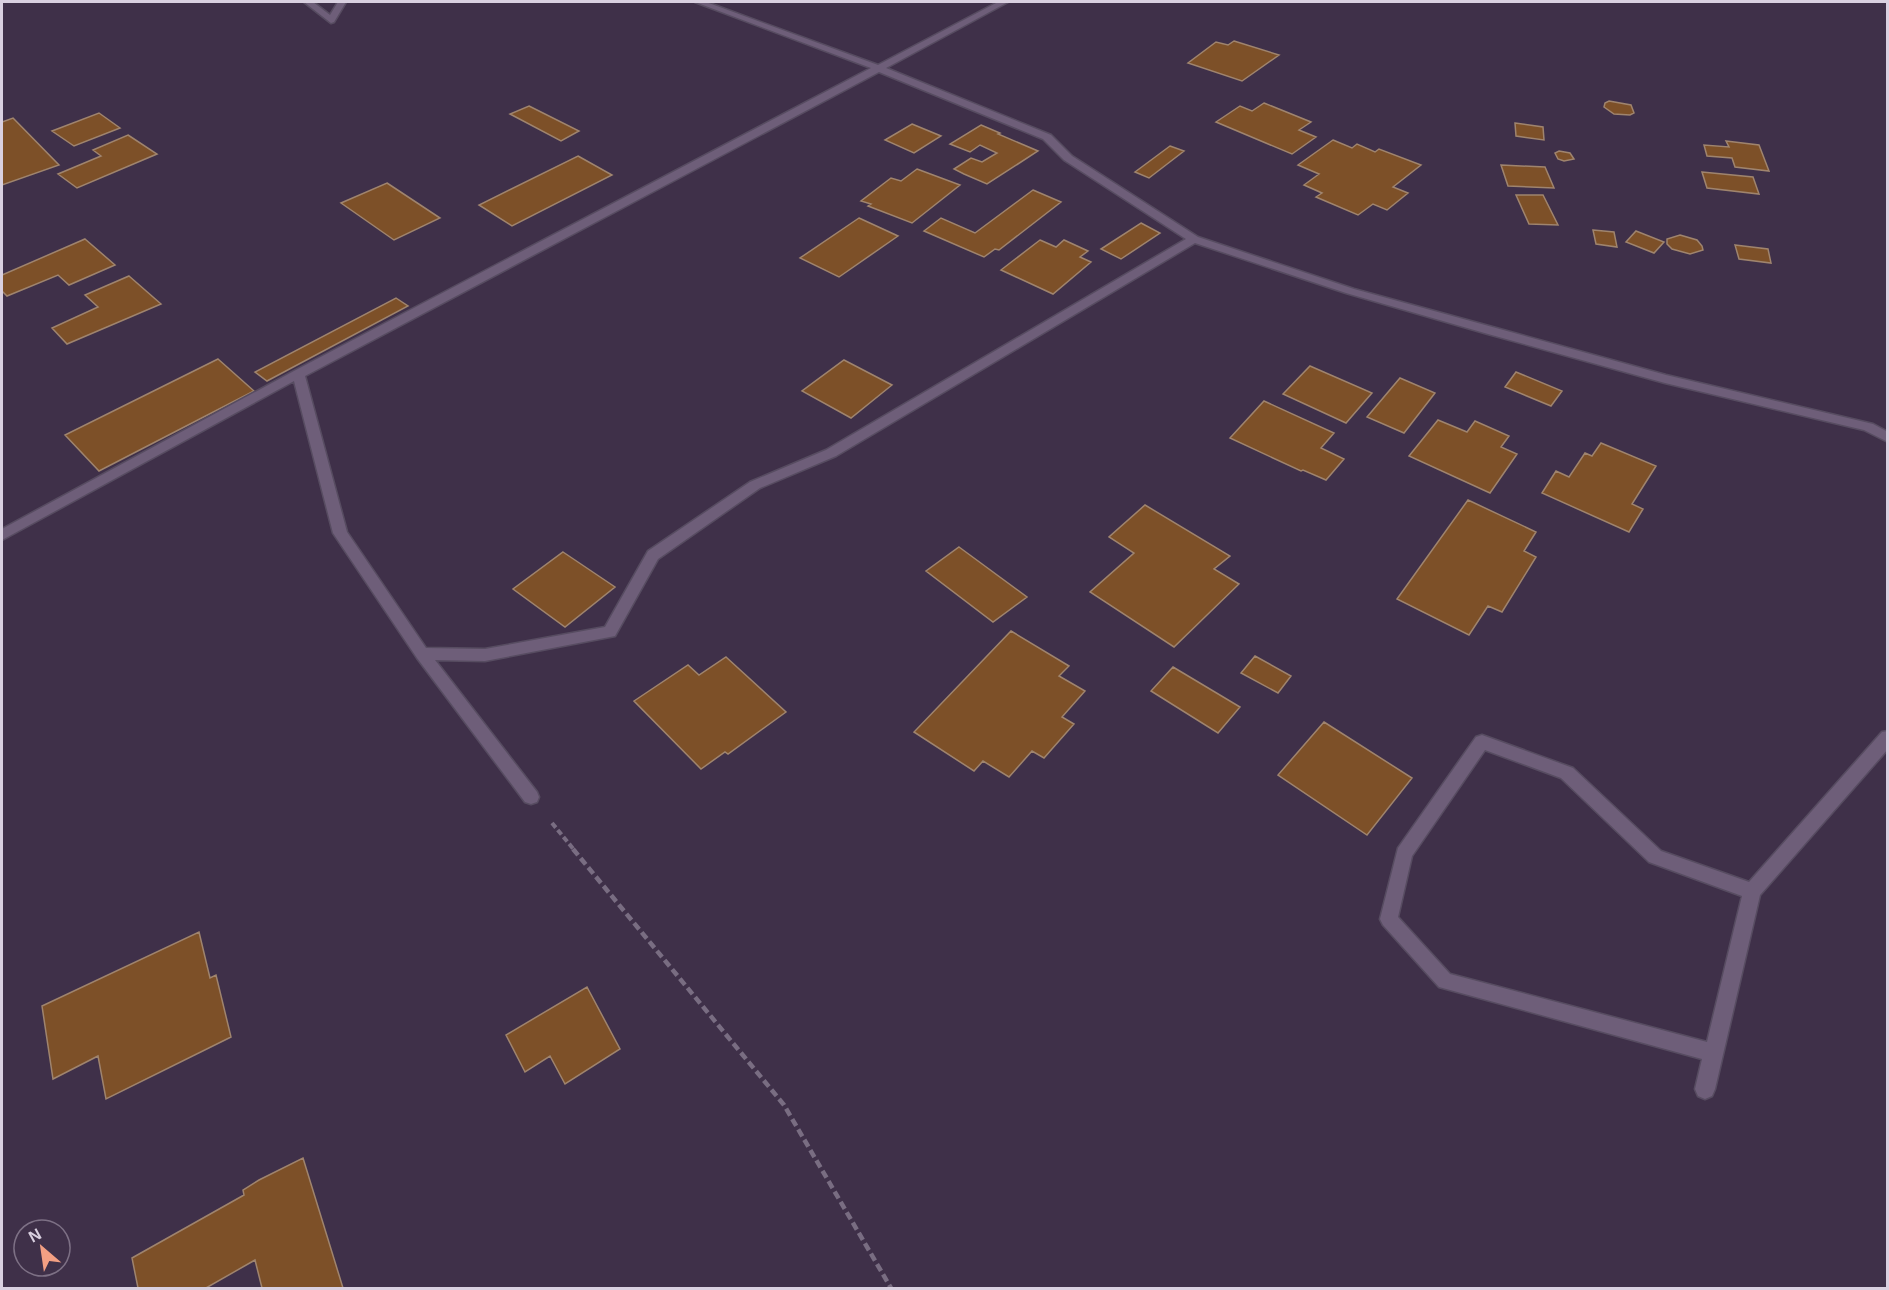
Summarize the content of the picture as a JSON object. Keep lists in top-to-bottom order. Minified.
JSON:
{"north":"top left"}
